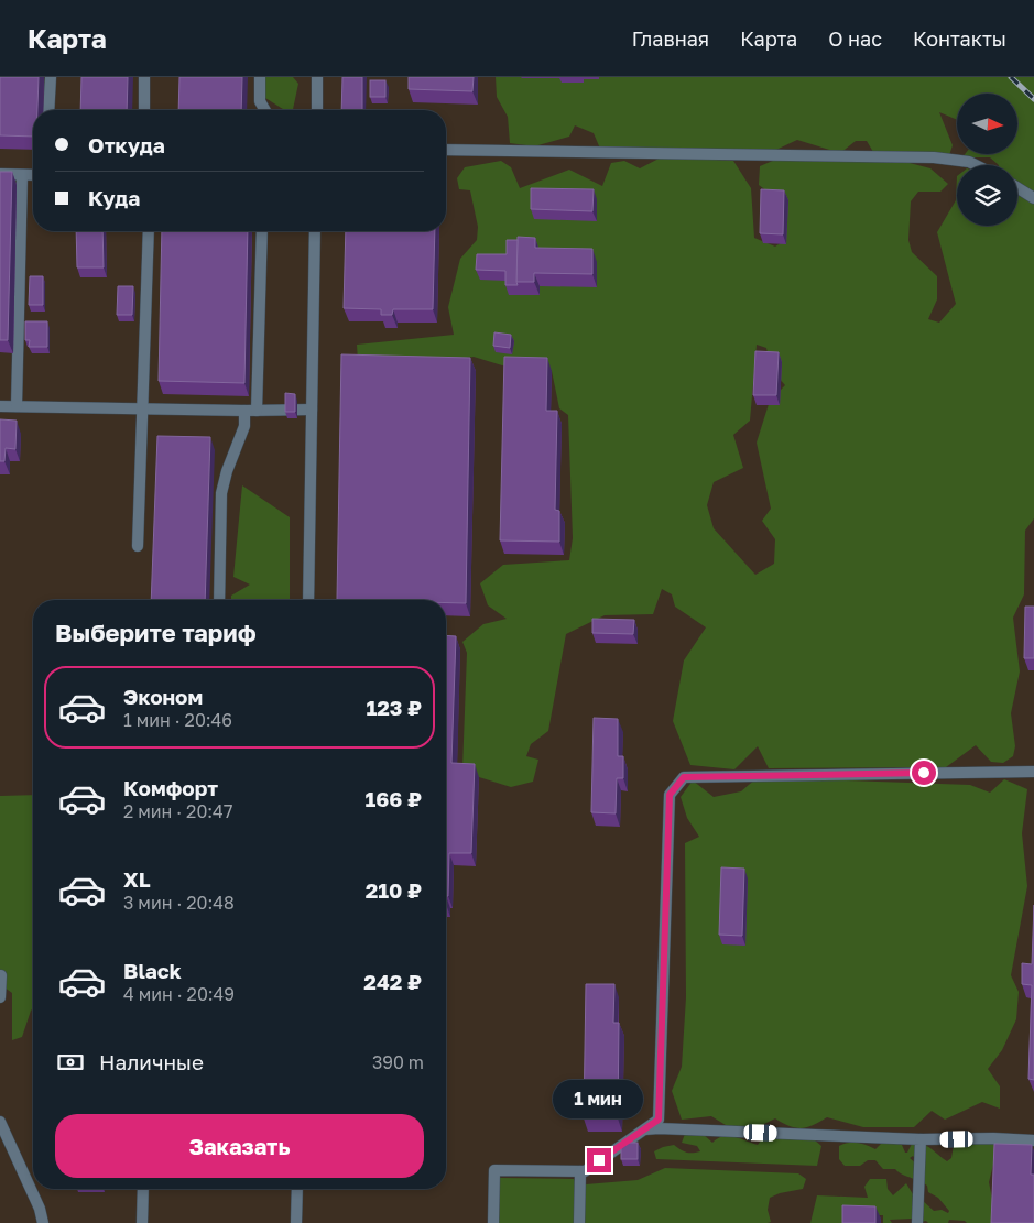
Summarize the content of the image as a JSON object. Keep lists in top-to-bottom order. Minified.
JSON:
{"north":"right","page":{"header":"Карта","nav":["Главная","Карта","О нас","Контакты"],"banner":["Откуда","Куда"],"heading":"Выберите тариф","list":[{"name":"Эконом","note":"1 мин · 20:46","value":"123 ₽"},{"name":"Комфорт","note":"2 мин · 20:47","value":"166 ₽"},{"name":"XL","note":"3 мин · 20:48","value":"210 ₽"},{"name":"Black","note":"4 мин · 20:49","value":"242 ₽"}],"pay":["Наличные","390 m"],"bubble":"1 мин","buttons":"Заказать"}}
